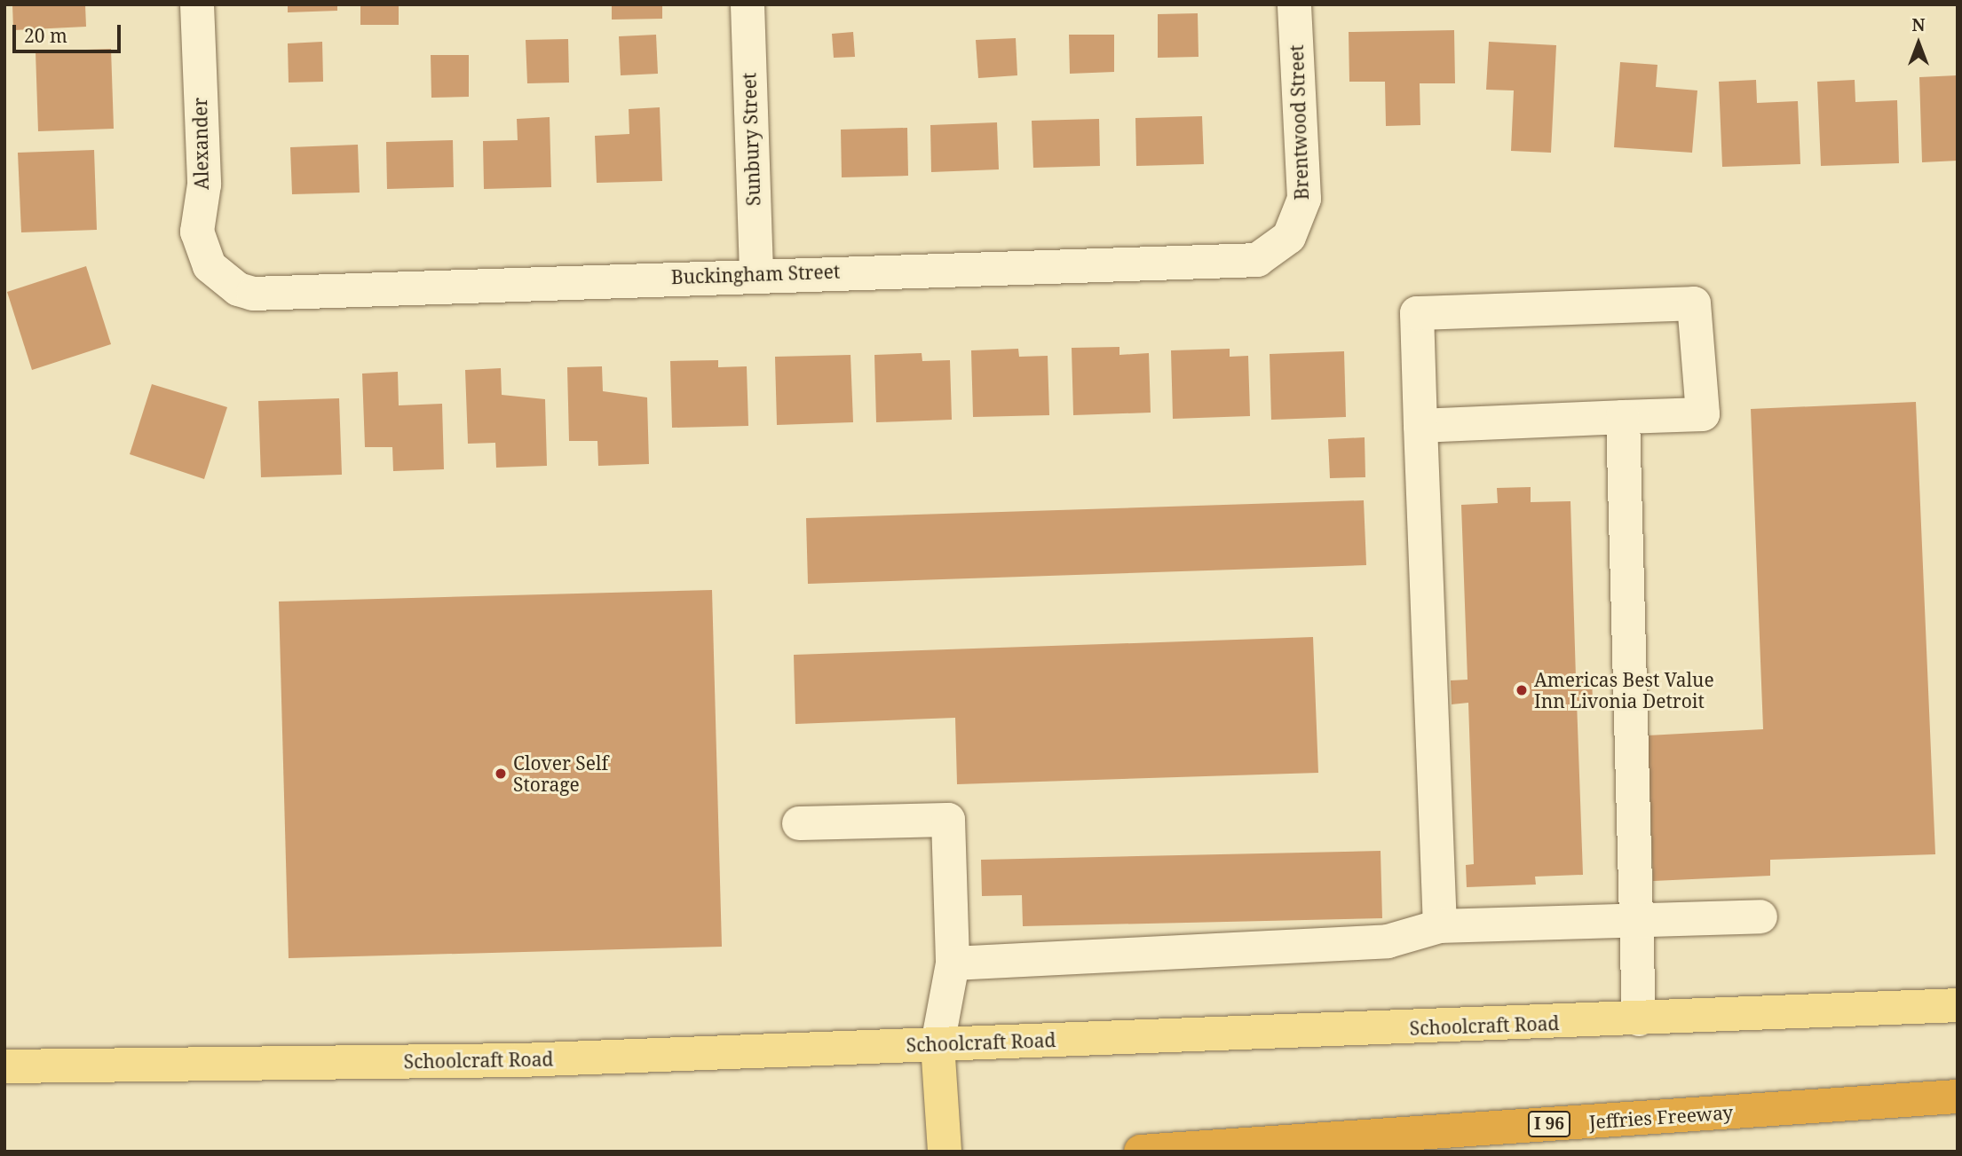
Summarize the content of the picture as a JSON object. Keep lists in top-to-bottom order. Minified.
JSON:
{"streets":{"highway":["Jeffries Freeway","I 96"],"main road":["Schoolcraft Road"],"street":["Brentwood Street","Sunbury Street","Alexander","Buckingham Street"]},"crossings":[["Brentwood Street","Buckingham Street"],["Sunbury Street","Buckingham Street"],["Alexander","Buckingham Street"]],"places":["Americas Best Value Inn Livonia Detroit","Clover Self Storage"],"scale_bar":"20 m","north":"top"}
